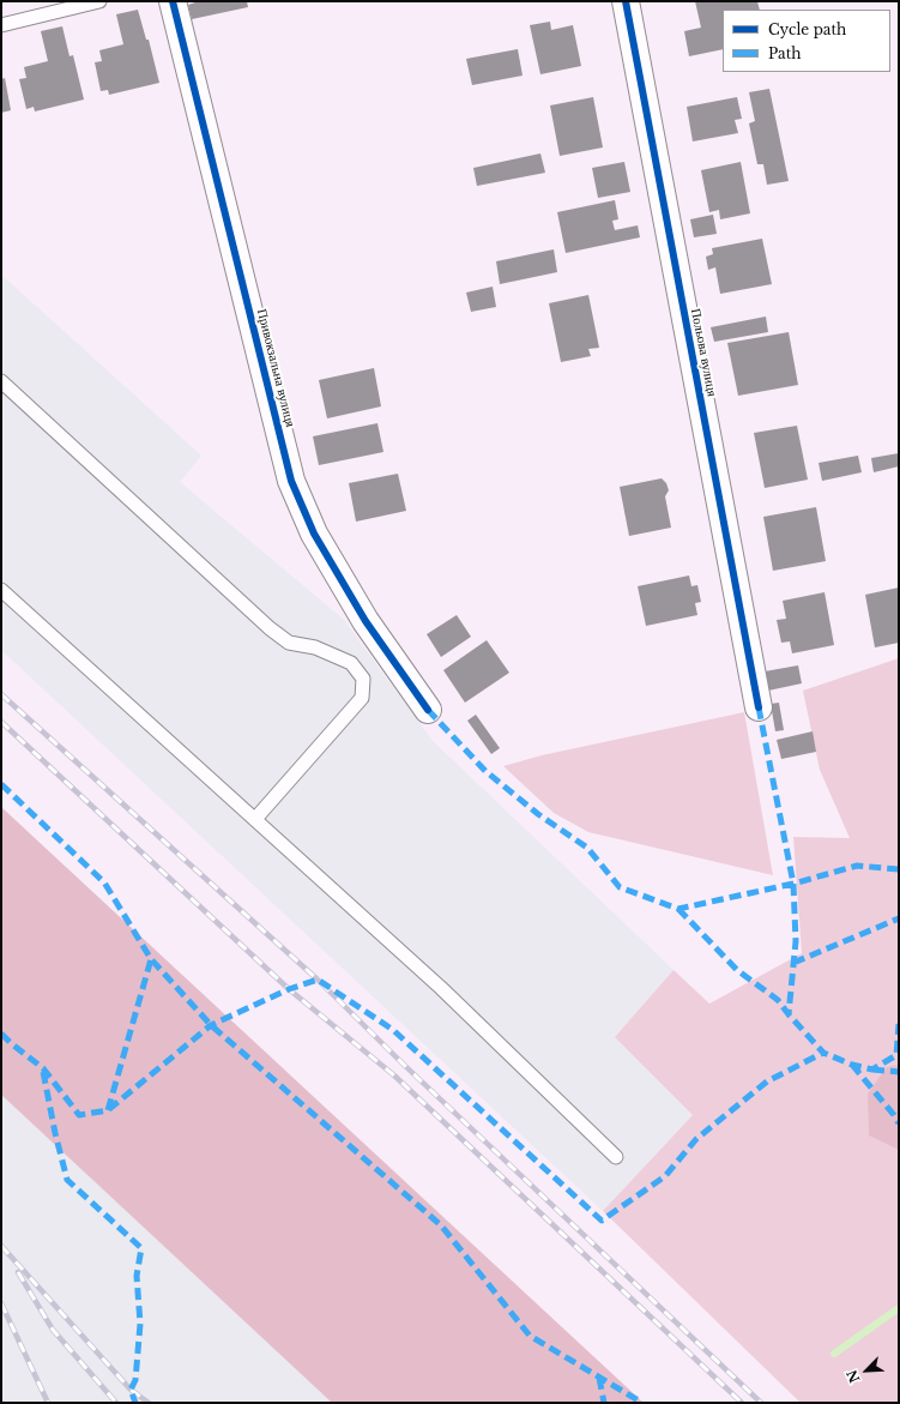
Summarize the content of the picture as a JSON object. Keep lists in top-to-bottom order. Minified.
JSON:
{"streets":{"street":["Польова вулиця","Привокзальна вулиця"]},"legend":["Cycle path","Path"],"north":"bottom left"}
